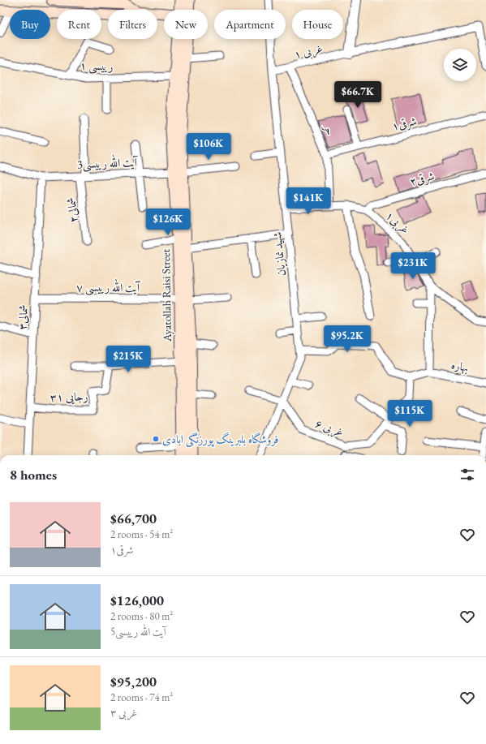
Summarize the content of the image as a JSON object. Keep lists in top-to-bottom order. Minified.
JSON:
{"streets":{"main road":["Ayatollah Raisi Street"],"street":["غربی ۱","رییسی ۱","شرقی۱","حر","آیت الله رییسی3","شرقی۲","شمالی۲","غربی۱","شهید نمازیان","آیت الله رییسی ۷","شمالی۳","بهاره","رجایی ۳۱","غربی ۶"]},"crossings":[["غربی ۱","حر"],["غربی ۱","شهید نمازیان"],["رییسی ۱","Ayatollah Raisi Street"],["شرقی۱","حر"],["حر","غربی۱"],["آیت الله رییسی3","شمالی۲"],["آیت الله رییسی3","Ayatollah Raisi Street"],["آیت الله رییسی3","شمالی۳"],["شرقی۲","غربی۱"],["غربی۱","شهید نمازیان"],["شهید نمازیان","غربی ۶"],["آیت الله رییسی ۷","Ayatollah Raisi Street"],["آیت الله رییسی ۷","شمالی۳"],["شمالی۳","رجایی ۳۱"]],"places":["فروشگاه بلبرینگ پورزنگی ابادی"],"page":{"chip":["Buy","Rent","Filters","New","Apartment","House"],"price":["$66.7K","$106K","$141K","$126K","$231K","$95.2K","$215K","$115K"],"heading":"8 homes","list":[{"name":"$66,700","note":"2 rooms · 54 m² · شرقی۱"},{"name":"$126,000","note":"2 rooms · 80 m² · آیت الله رییسی5"},{"name":"$95,200","note":"2 rooms · 74 m² · غربی ۳"}]}}
